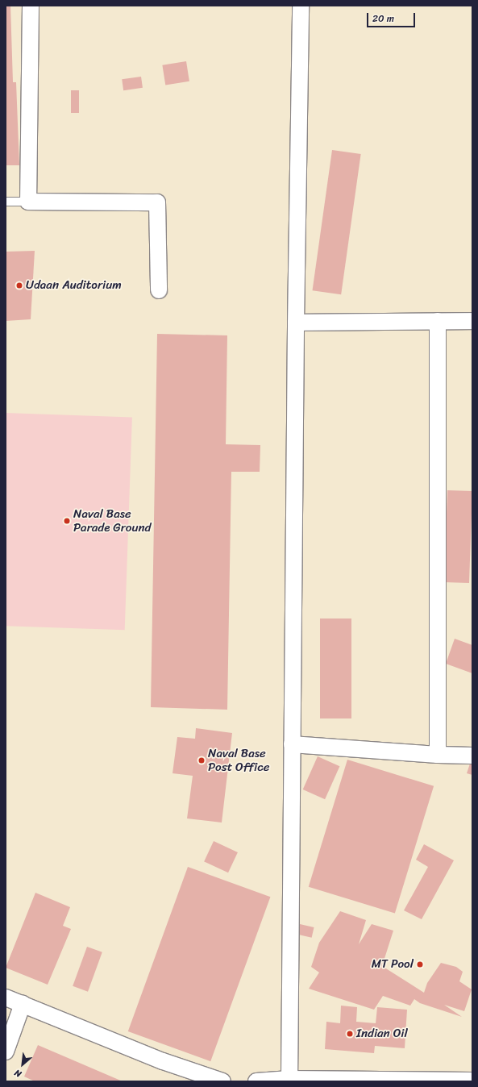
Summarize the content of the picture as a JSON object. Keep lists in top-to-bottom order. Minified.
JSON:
{"places":["Udaan Auditorium","Naval Base Parade Ground","Naval Base Post Office","MT Pool","Indian Oil"],"scale_bar":"20 m","north":"bottom left"}
